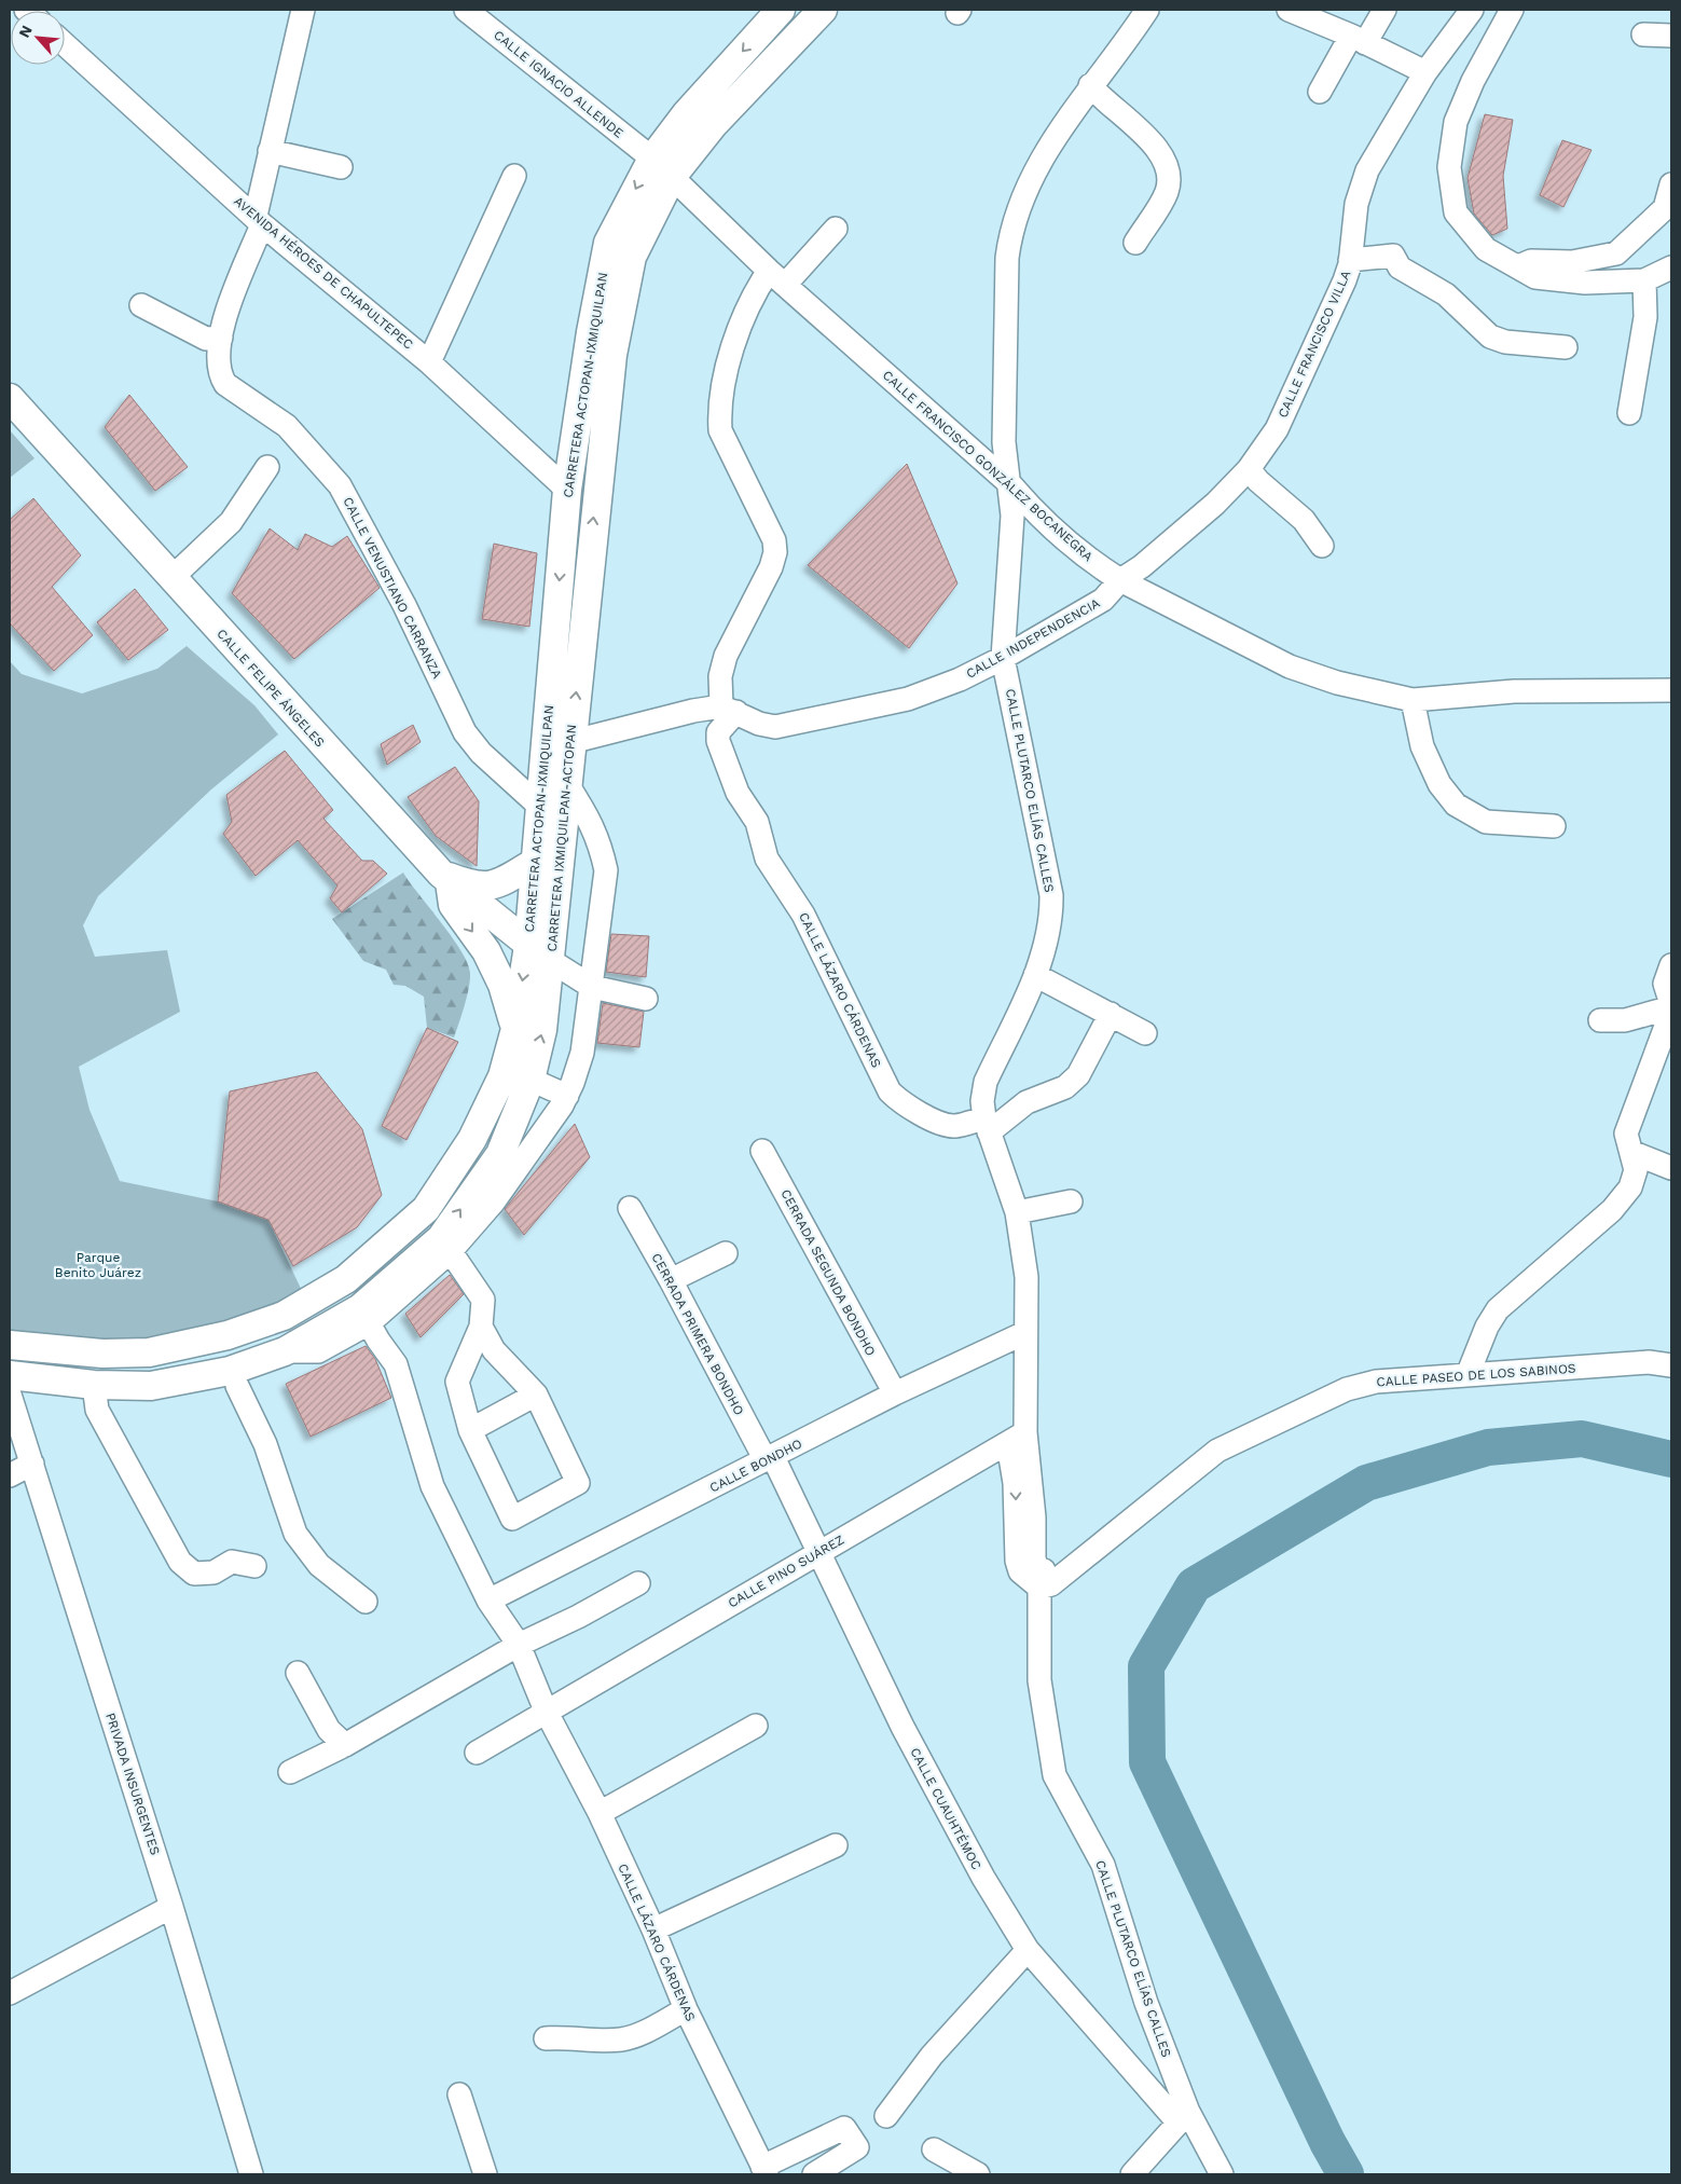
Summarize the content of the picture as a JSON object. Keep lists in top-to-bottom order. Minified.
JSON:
{"streets":{"main road":["CARRETERA ACTOPAN-IXMIQUILPAN","CALLE FELIPE ÁNGELES","CARRETERA IXMIQUILPAN-ACTOPAN"],"street":["CALLE IGNACIO ALLENDE","AVENIDA HÉROES DE CHAPULTEPEC","CALLE FRANCISCO VILLA","CALLE FRANCISCO GONZÁLEZ BOCANEGRA","CALLE VENUSTIANO CARRANZA","CALLE INDEPENDENCIA","CALLE PLUTARCO ELÍAS CALLES","CALLE LÁZARO CÁRDENAS","CERRADA SEGUNDA BONDHO","CERRADA PRIMERA BONDHO","CALLE PASEO DE LOS SABINOS","CALLE BONDHO","CALLE PINO SUÁREZ","PRIVADA INSURGENTES","CALLE CUAUHTÉMOC"]},"crossings":[["CALLE IGNACIO ALLENDE","CARRETERA ACTOPAN-IXMIQUILPAN"],["CALLE IGNACIO ALLENDE","CALLE FRANCISCO GONZÁLEZ BOCANEGRA"],["CALLE IGNACIO ALLENDE","CARRETERA IXMIQUILPAN-ACTOPAN"],["AVENIDA HÉROES DE CHAPULTEPEC","CARRETERA ACTOPAN-IXMIQUILPAN"],["CALLE FRANCISCO VILLA","CALLE FRANCISCO GONZÁLEZ BOCANEGRA"],["CALLE FRANCISCO VILLA","CALLE INDEPENDENCIA"],["CARRETERA ACTOPAN-IXMIQUILPAN","CALLE FRANCISCO GONZÁLEZ BOCANEGRA"],["CARRETERA ACTOPAN-IXMIQUILPAN","CALLE VENUSTIANO CARRANZA"],["CARRETERA ACTOPAN-IXMIQUILPAN","CALLE FELIPE ÁNGELES"],["CARRETERA ACTOPAN-IXMIQUILPAN","CARRETERA IXMIQUILPAN-ACTOPAN"],["CALLE FRANCISCO GONZÁLEZ BOCANEGRA","CALLE INDEPENDENCIA"],["CALLE FRANCISCO GONZÁLEZ BOCANEGRA","CALLE PLUTARCO ELÍAS CALLES"],["CALLE FRANCISCO GONZÁLEZ BOCANEGRA","CARRETERA IXMIQUILPAN-ACTOPAN"],["CALLE INDEPENDENCIA","CALLE PLUTARCO ELÍAS CALLES"],["CALLE INDEPENDENCIA","CALLE LÁZARO CÁRDENAS"],["CALLE FELIPE ÁNGELES","CARRETERA IXMIQUILPAN-ACTOPAN"],["CALLE PLUTARCO ELÍAS CALLES","CALLE LÁZARO CÁRDENAS"],["CALLE PLUTARCO ELÍAS CALLES","CALLE PASEO DE LOS SABINOS"],["CALLE PLUTARCO ELÍAS CALLES","CALLE BONDHO"],["CALLE PLUTARCO ELÍAS CALLES","CALLE PINO SUÁREZ"],["CALLE PLUTARCO ELÍAS CALLES","CALLE CUAUHTÉMOC"],["CARRETERA IXMIQUILPAN-ACTOPAN","CALLE LÁZARO CÁRDENAS"],["CALLE LÁZARO CÁRDENAS","CALLE BONDHO"],["CALLE LÁZARO CÁRDENAS","CALLE PINO SUÁREZ"],["CERRADA SEGUNDA BONDHO","CALLE BONDHO"],["CERRADA PRIMERA BONDHO","CALLE BONDHO"],["CERRADA PRIMERA BONDHO","CALLE CUAUHTÉMOC"],["CALLE BONDHO","CALLE CUAUHTÉMOC"],["CALLE PINO SUÁREZ","CALLE CUAUHTÉMOC"]],"one_way":["CARRETERA ACTOPAN-IXMIQUILPAN","CARRETERA IXMIQUILPAN-ACTOPAN"],"parks":["Parque Benito Juárez"],"north":"top left"}
